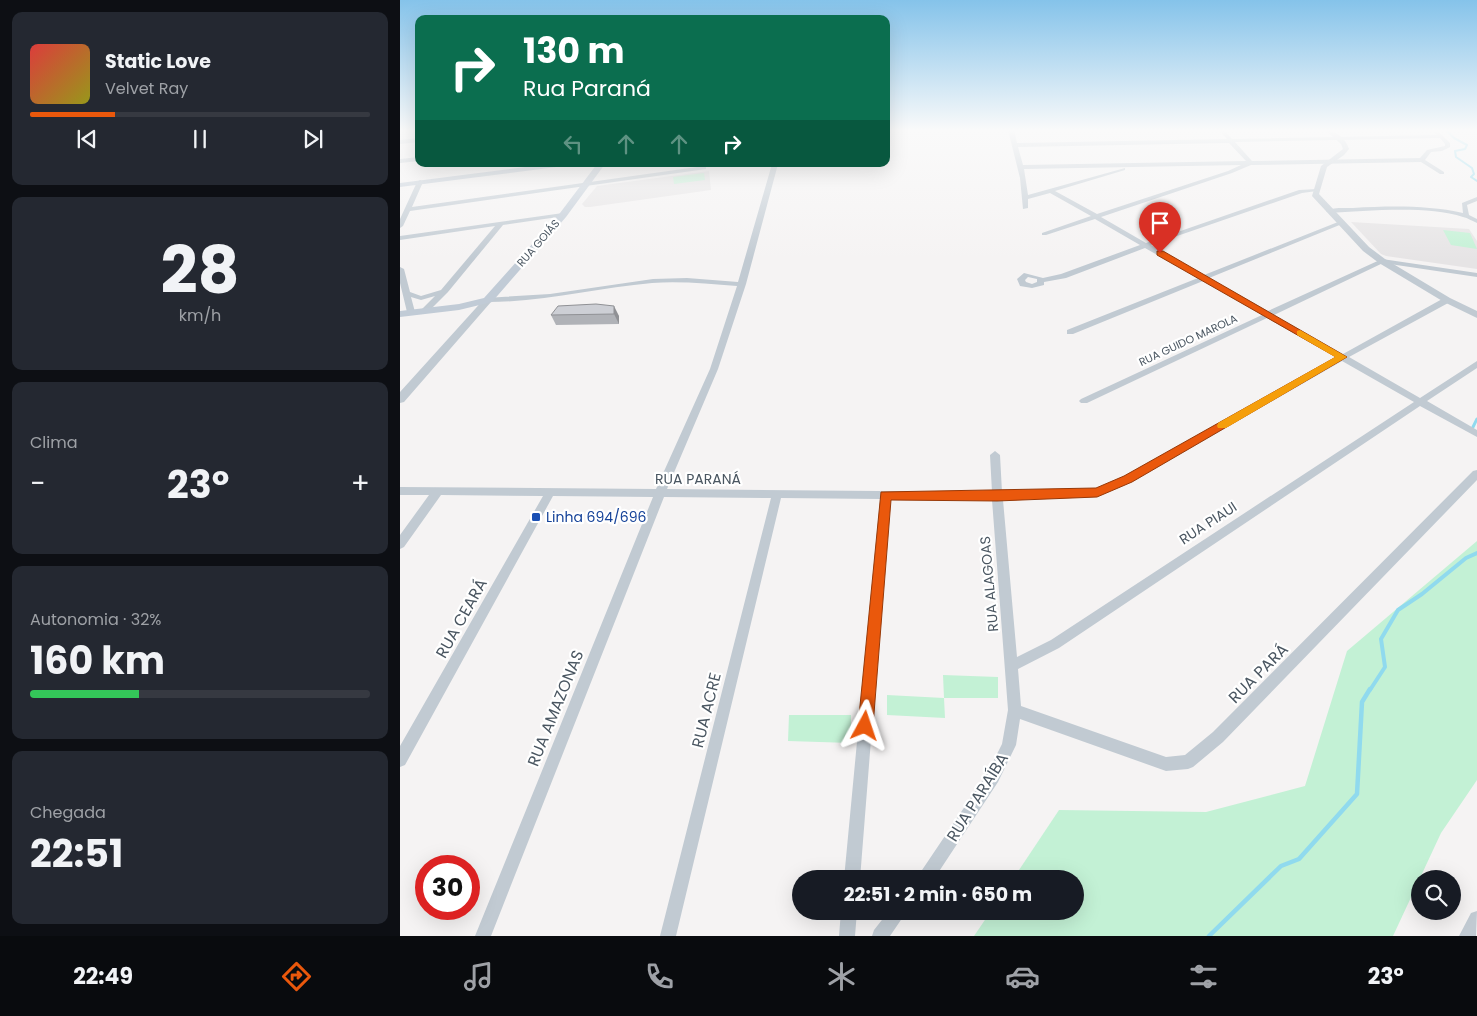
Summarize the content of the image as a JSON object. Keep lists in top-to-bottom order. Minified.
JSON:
{"streets":{"main road":["RUA GOIÁS"],"street":["RUA GUIDO MAROLA","RUA PARANÁ","RUA PIAUI","RUA ALAGOAS","RUA CEARÁ","RUA PARÁ","RUA AMAZONAS","RUA ACRE","RUA PARAÍBA"]},"crossings":[["RUA PARANÁ","RUA ALAGOAS"],["RUA PARANÁ","RUA CEARÁ"],["RUA PARANÁ","RUA AMAZONAS"],["RUA PARANÁ","RUA ACRE"],["RUA PIAUI","RUA ALAGOAS"],["RUA ALAGOAS","RUA PARÁ"],["RUA ALAGOAS","RUA PARAÍBA"],["RUA PARÁ","RUA PARAÍBA"]],"places":{"transit":["Linha 694/696"]},"page":{"turn":["130 m","Rua Paraná"],"song":["Static Love","Velvet Ray"],"tile":[["28","km/h"],"Clima",["Autonomia · 32%","160 km"],["Chegada","22:51"]],"heat":["−","23°","+"],"limit":"30","trip":"22:51 · 2 min · 650 m","tabs":["22:49","23°"]}}
